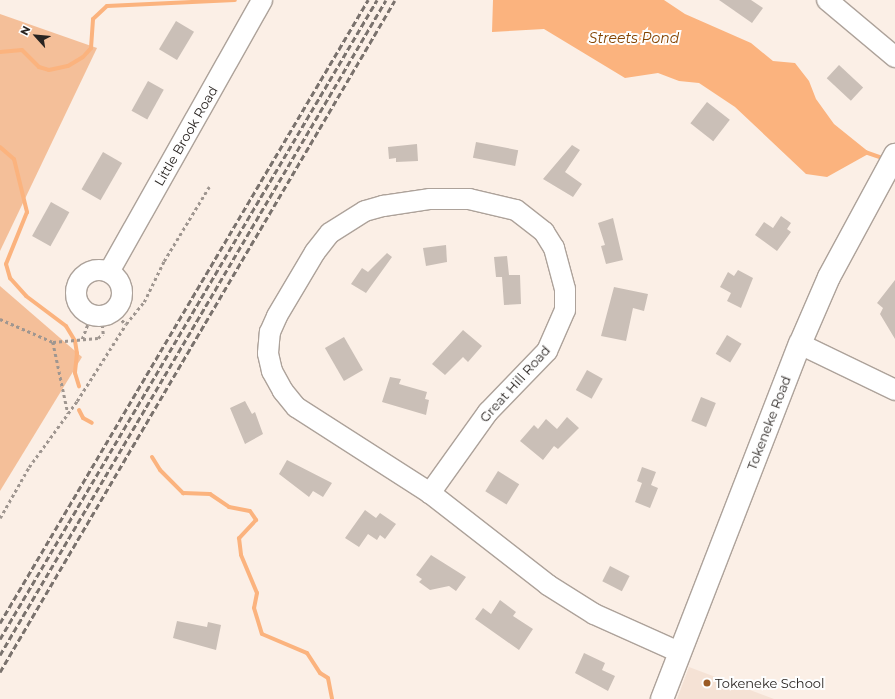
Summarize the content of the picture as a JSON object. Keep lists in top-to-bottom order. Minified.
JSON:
{"streets":{"main road":["Tokeneke Road"],"street":["Little Brook Road","Great Hill Road"]},"crossings":[["Great Hill Road","Tokeneke Road"]],"water":["Streets Pond"],"places":["Tokeneke School"],"north":"top left"}
